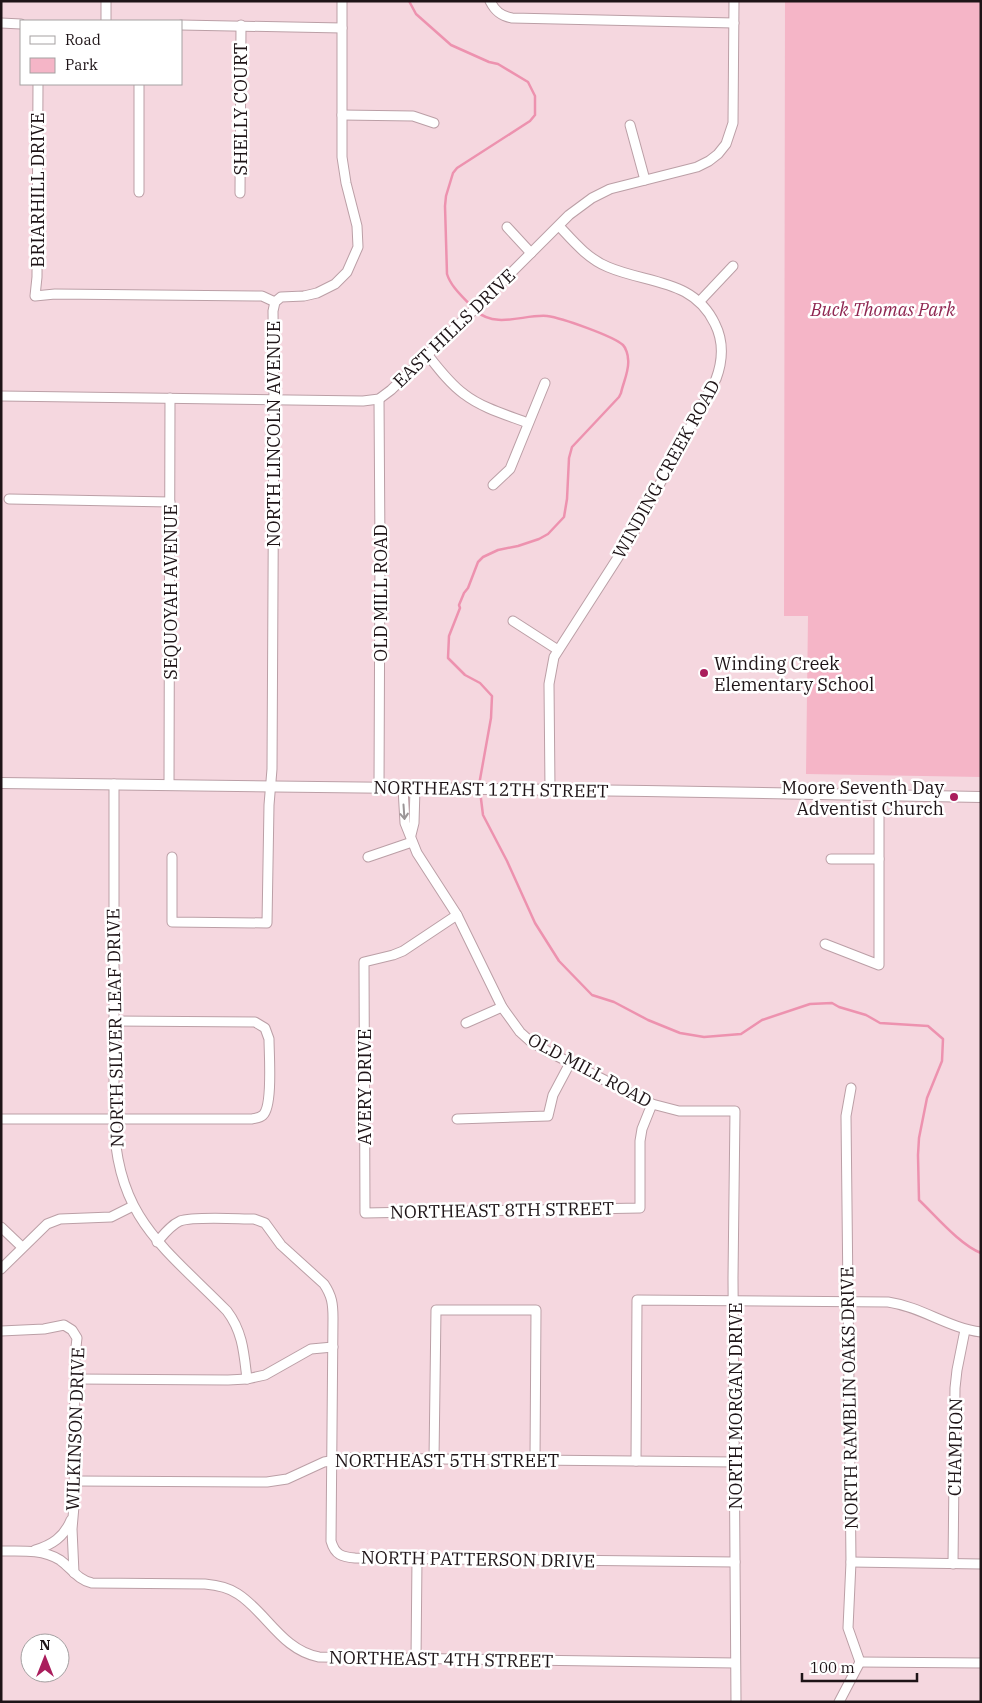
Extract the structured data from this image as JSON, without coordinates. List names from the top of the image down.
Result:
{
  "streets": {
    "street": [
      "SHELLY COURT",
      "BRIARHILL DRIVE",
      "EAST HILLS DRIVE",
      "NORTH LINCOLN AVENUE",
      "WINDING CREEK ROAD",
      "SEQUOYAH AVENUE",
      "OLD MILL ROAD",
      "NORTHEAST 12TH STREET",
      "NORTH SILVER LEAF DRIVE",
      "AVERY DRIVE",
      "NORTHEAST 8TH STREET",
      "NORTH RAMBLIN OAKS DRIVE",
      "NORTH MORGAN DRIVE",
      "WILKINSON DRIVE",
      "CHAMPION",
      "NORTHEAST 5TH STREET",
      "NORTH PATTERSON DRIVE",
      "NORTHEAST 4TH STREET"
    ]
  },
  "crossings": [
    ["BRIARHILL DRIVE", "NORTH LINCOLN AVENUE"],
    ["EAST HILLS DRIVE", "NORTH LINCOLN AVENUE"],
    ["EAST HILLS DRIVE", "WINDING CREEK ROAD"],
    ["EAST HILLS DRIVE", "SEQUOYAH AVENUE"],
    ["EAST HILLS DRIVE", "OLD MILL ROAD"],
    ["NORTH LINCOLN AVENUE", "NORTHEAST 12TH STREET"],
    ["WINDING CREEK ROAD", "NORTHEAST 12TH STREET"],
    ["SEQUOYAH AVENUE", "NORTHEAST 12TH STREET"],
    ["OLD MILL ROAD", "NORTHEAST 12TH STREET"],
    ["OLD MILL ROAD", "AVERY DRIVE"],
    ["OLD MILL ROAD", "NORTHEAST 8TH STREET"],
    ["OLD MILL ROAD", "NORTH MORGAN DRIVE"],
    ["NORTHEAST 12TH STREET", "NORTH SILVER LEAF DRIVE"],
    ["NORTH SILVER LEAF DRIVE", "NORTH PATTERSON DRIVE"],
    ["AVERY DRIVE", "NORTHEAST 8TH STREET"],
    ["NORTH MORGAN DRIVE", "NORTHEAST 5TH STREET"],
    ["NORTH MORGAN DRIVE", "NORTH PATTERSON DRIVE"],
    ["NORTH MORGAN DRIVE", "NORTHEAST 4TH STREET"],
    ["WILKINSON DRIVE", "NORTHEAST 5TH STREET"],
    ["WILKINSON DRIVE", "NORTHEAST 4TH STREET"],
    ["NORTHEAST 5TH STREET", "NORTH PATTERSON DRIVE"]
  ],
  "parks": ["Buck Thomas Park"],
  "places": ["Winding Creek Elementary School", "Moore Seventh Day Adventist Church"],
  "legend": ["Road", "Park"],
  "scale_bar": "100 m",
  "north": "top"
}
